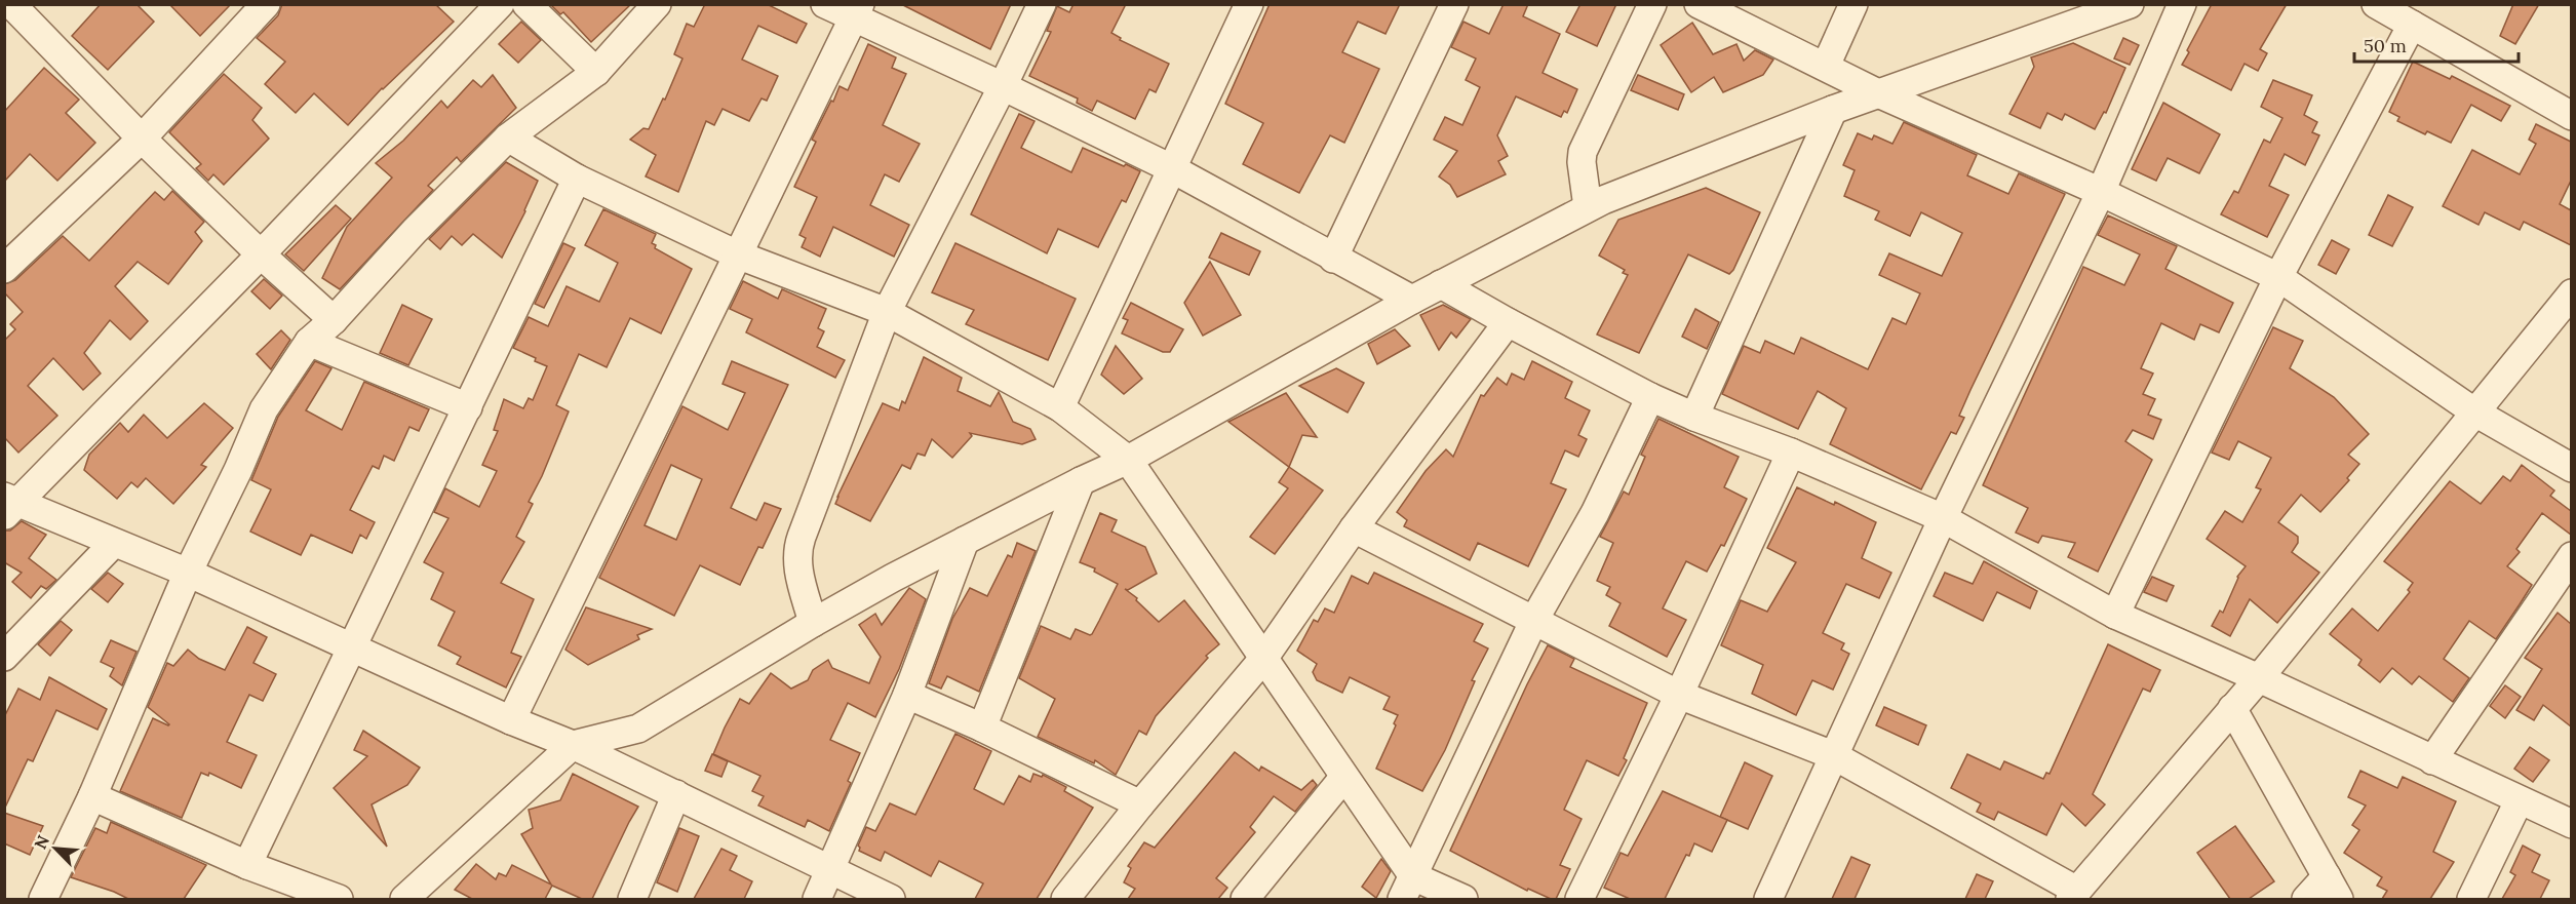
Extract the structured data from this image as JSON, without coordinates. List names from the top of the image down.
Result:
{
  "scale_bar": "50 m",
  "north": "top left"
}
